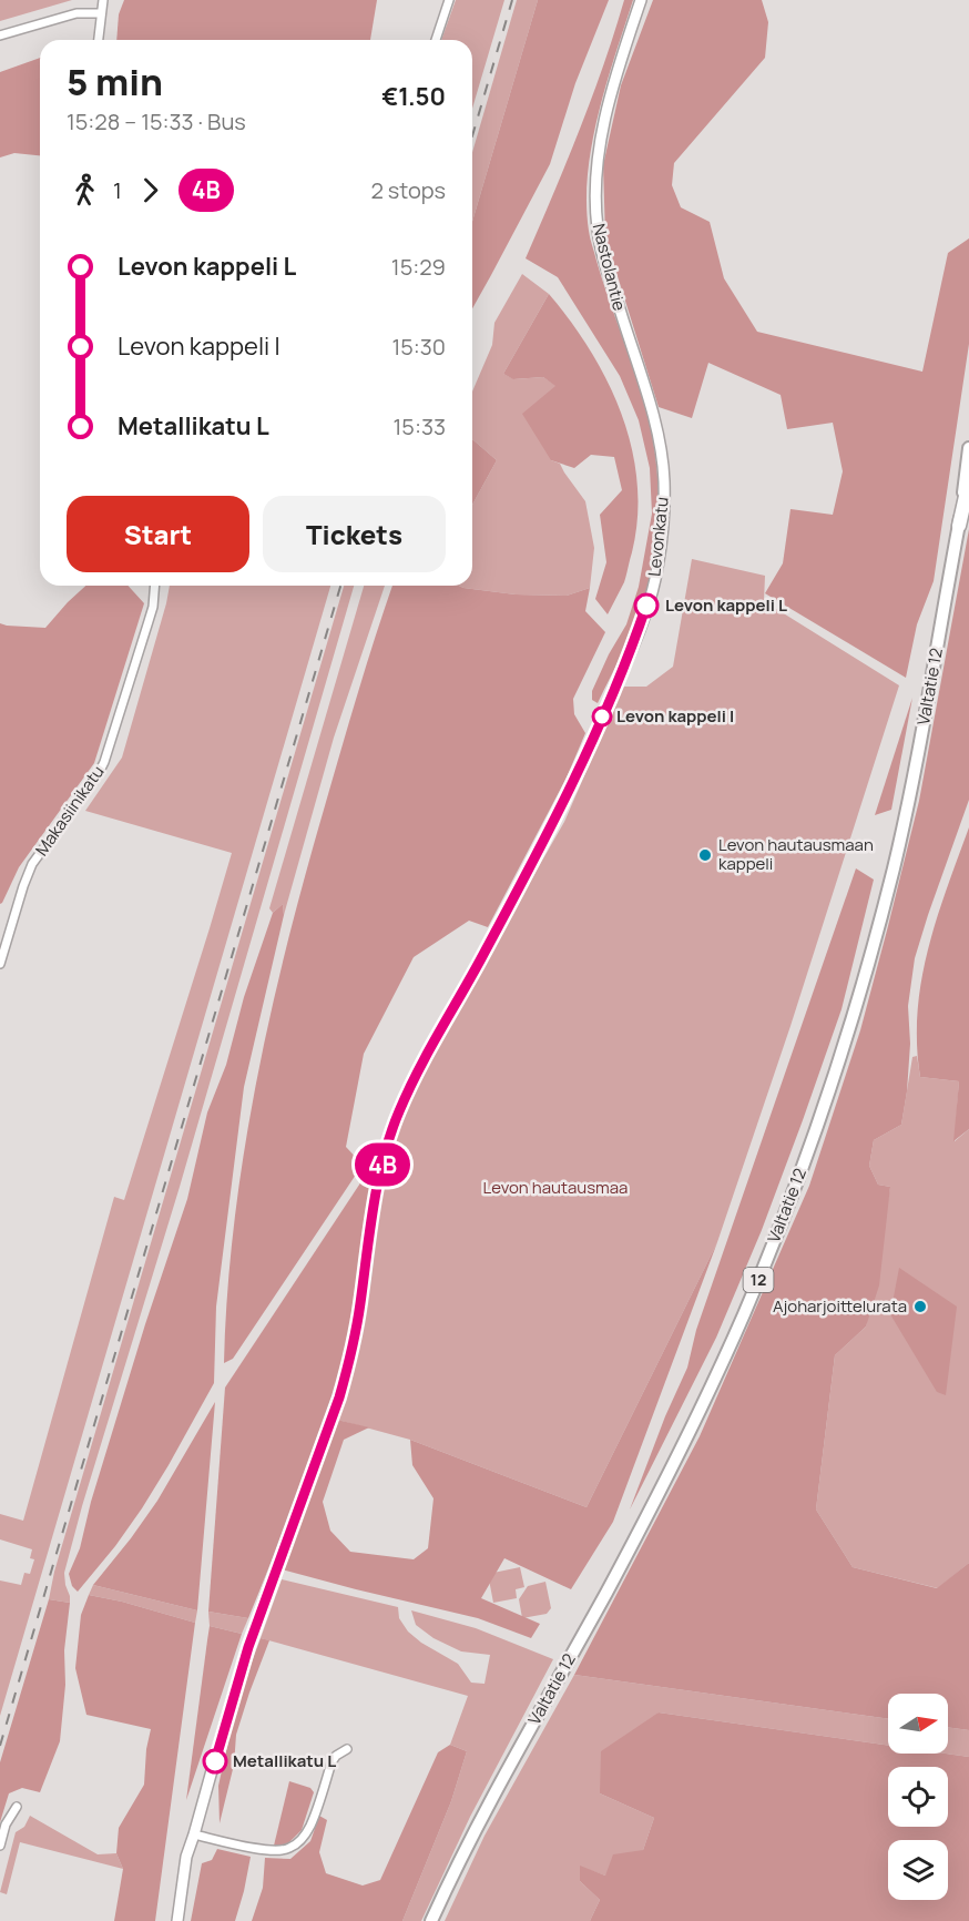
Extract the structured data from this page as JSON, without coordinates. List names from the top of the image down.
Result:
{
  "streets": {
    "highway": ["Valtatie 12", "12"],
    "main road": ["Nastolantie", "Levonkatu"],
    "street": ["Makasiinikatu"]
  },
  "crossings": [
    ["Nastolantie", "Levonkatu"],
    ["Valtatie 12", "12"]
  ],
  "parks": ["Levon hautausmaa"],
  "places": [
    "Levon kappeli L",
    "Levon kappeli I",
    "Levon hautausmaan kappeli",
    "Ajoharjoittelurata",
    "Metallikatu L"
  ],
  "lines": ["bus line 4B"],
  "north": "right",
  "page": {
    "on_map": "4B",
    "heading": ["5 min", "15:28 – 15:33 · Bus", "€1.50"],
    "legs": ["1", "4B", "2 stops"],
    "list": [
      {
        "name": "Levon kappeli L",
        "value": "15:29"
      },
      {
        "name": "Levon kappeli I",
        "value": "15:30"
      },
      {
        "name": "Metallikatu L",
        "value": "15:33"
      }
    ],
    "buttons": ["Start", "Tickets"]
  }
}
